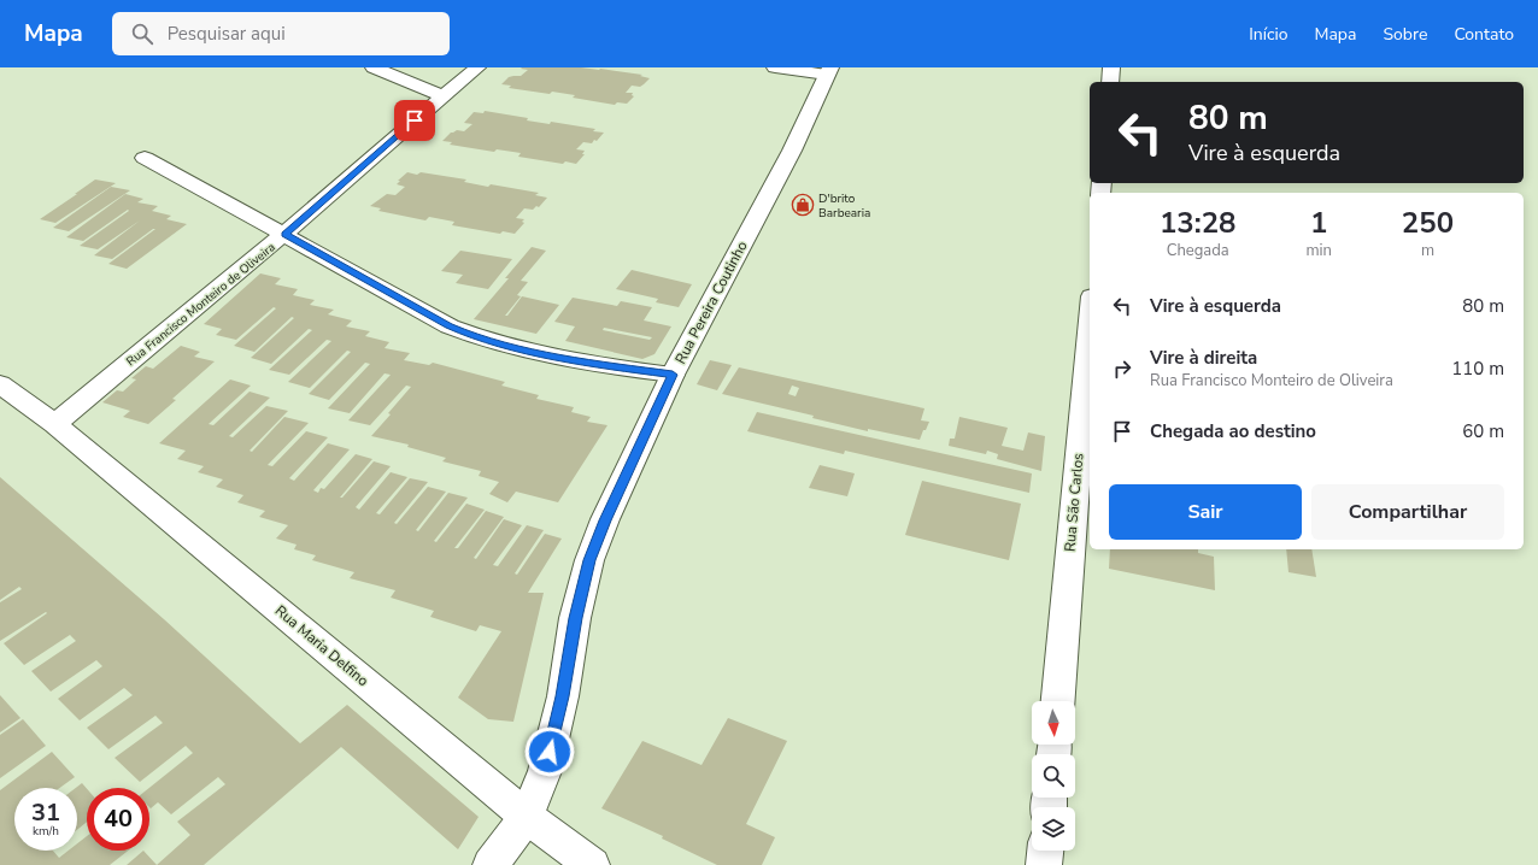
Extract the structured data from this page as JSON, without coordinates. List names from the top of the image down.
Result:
{
  "streets": {
    "street": [
      "Rua Pereira Coutinho",
      "Rua Francisco Monteiro de Oliveira",
      "Rua São Carlos",
      "Rua Maria Delfino"
    ]
  },
  "crossings": [
    ["Rua Pereira Coutinho", "Rua Maria Delfino"],
    ["Rua Francisco Monteiro de Oliveira", "Rua Maria Delfino"]
  ],
  "places": {
    "shop": ["D'brito Barbearia"]
  },
  "north": "bottom",
  "page": {
    "header": "Mapa",
    "search": "Pesquisar aqui",
    "nav": [
      "Início",
      "Mapa",
      "Sobre",
      "Contato"
    ],
    "turn": ["80 m", "Vire à esquerda"],
    "eta": [
      "13:28",
      "Chegada",
      "1",
      "min",
      "250",
      "m"
    ],
    "list": [
      {
        "name": "Vire à esquerda",
        "value": "80 m"
      },
      {
        "name": "Vire à direita",
        "note": "Rua Francisco Monteiro de Oliveira",
        "value": "110 m"
      },
      {
        "name": "Chegada ao destino",
        "value": "60 m"
      }
    ],
    "buttons": ["Sair", "Compartilhar"],
    "speed": "31 km/h",
    "limit": "40"
  }
}
